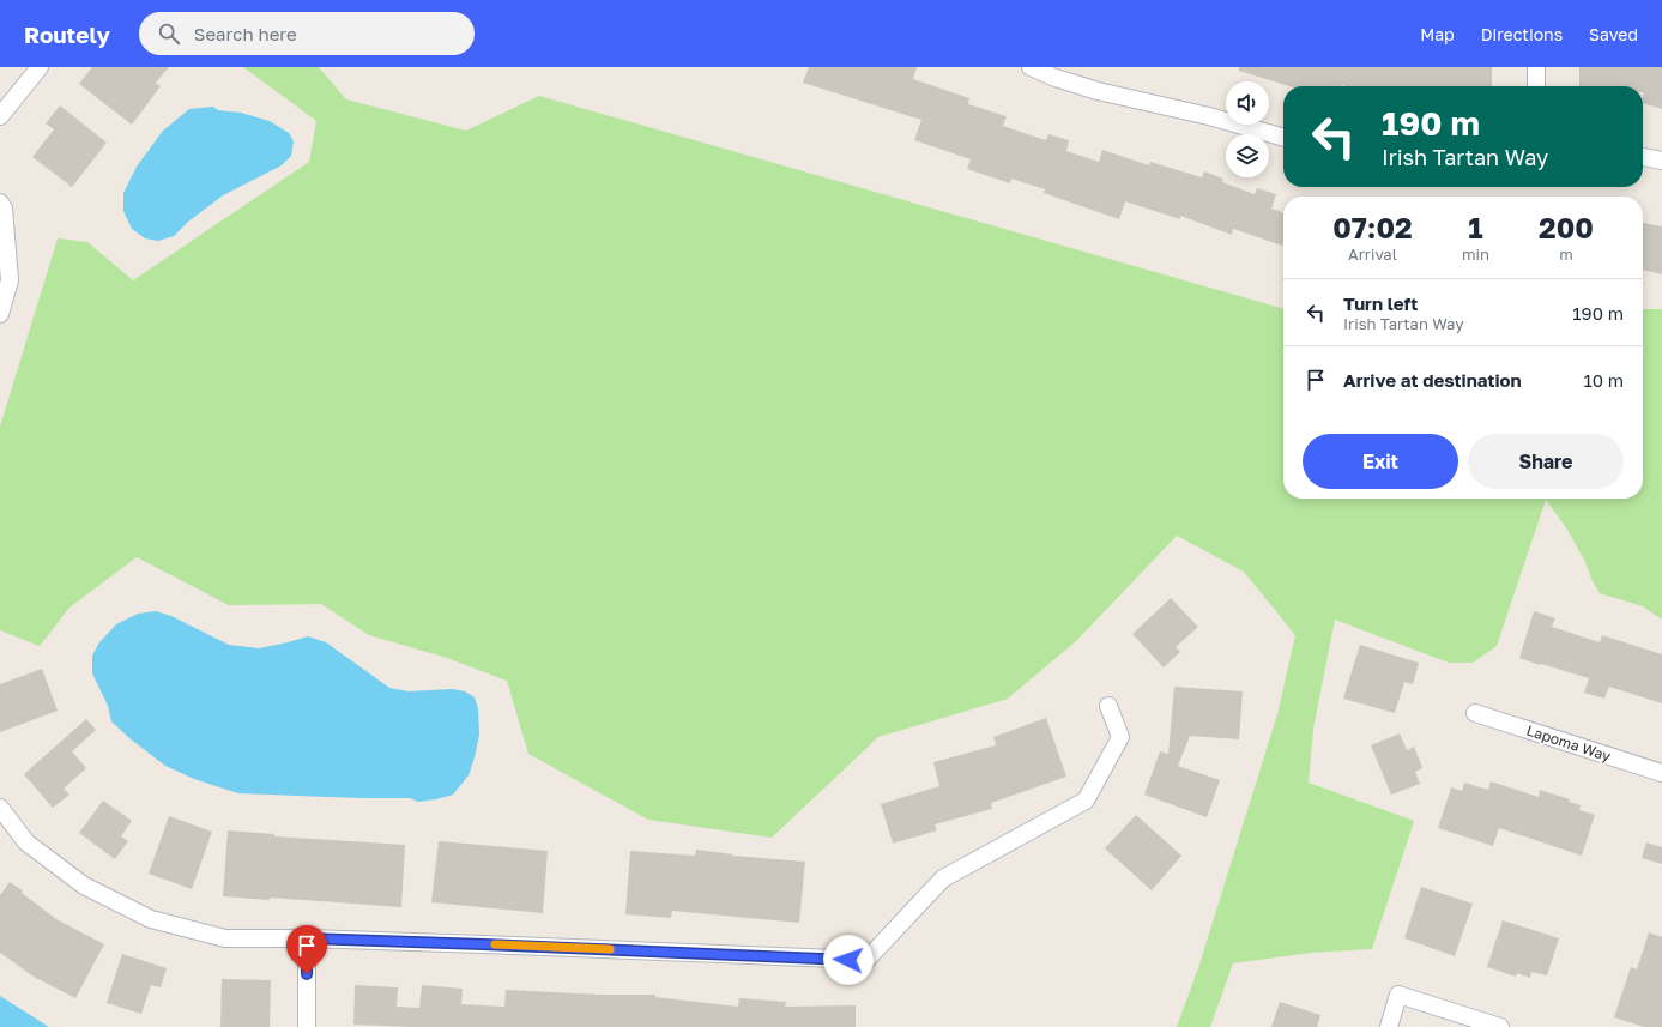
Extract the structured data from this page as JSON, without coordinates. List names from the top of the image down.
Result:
{
  "streets": {
    "street": ["Lapoma Way"]
  },
  "page": {
    "header": "Routely",
    "search": "Search here",
    "nav": ["Map", "Directions", "Saved"],
    "turn": ["190 m", "Irish Tartan Way"],
    "eta": [
      "07:02",
      "Arrival",
      "1",
      "min",
      "200",
      "m"
    ],
    "list": [
      {
        "name": "Turn left",
        "note": "Irish Tartan Way",
        "value": "190 m"
      },
      {
        "name": "Arrive at destination",
        "value": "10 m"
      }
    ],
    "buttons": ["Exit", "Share"]
  }
}
